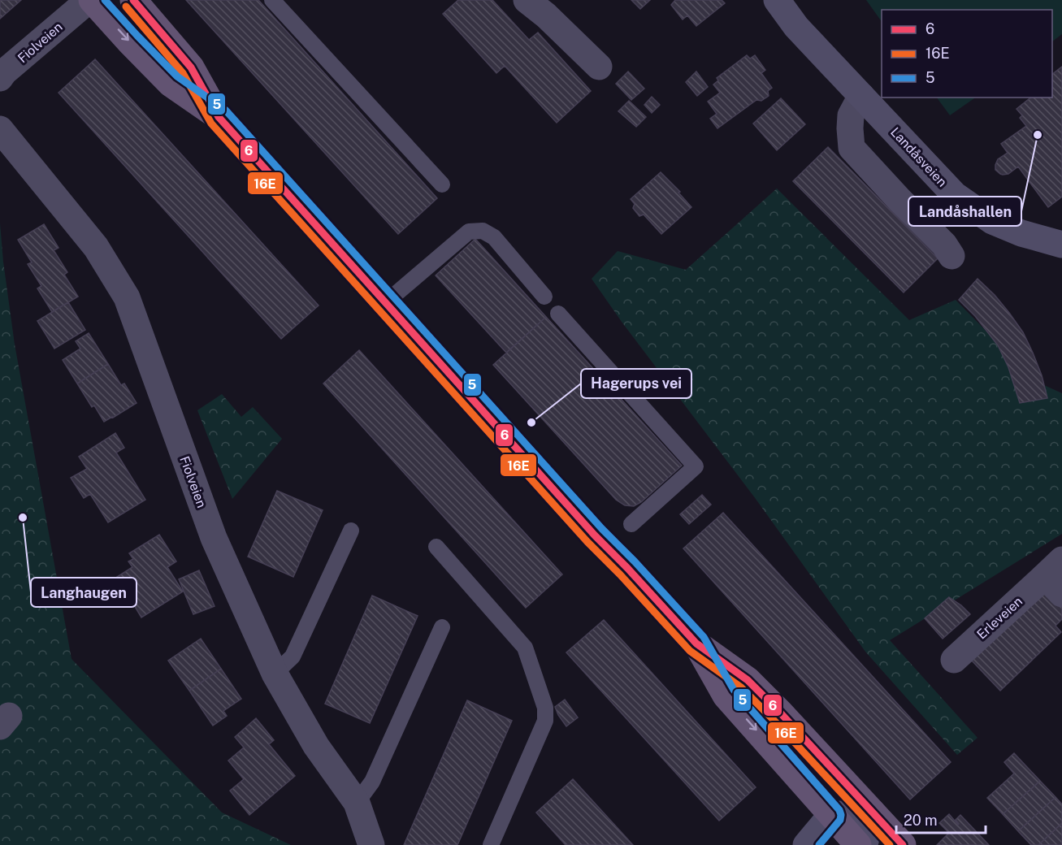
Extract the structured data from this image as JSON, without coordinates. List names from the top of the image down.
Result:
{
  "streets": {
    "street": ["Fiolveien", "Landåsveien", "Erleveien"]
  },
  "places": ["Landåshallen", "Hagerups vei", "Langhaugen"],
  "lines": ["transit line 6", "transit line 5", "transit line 16E"],
  "legend": ["6", "16E", "5"],
  "scale_bar": "20 m"
}
